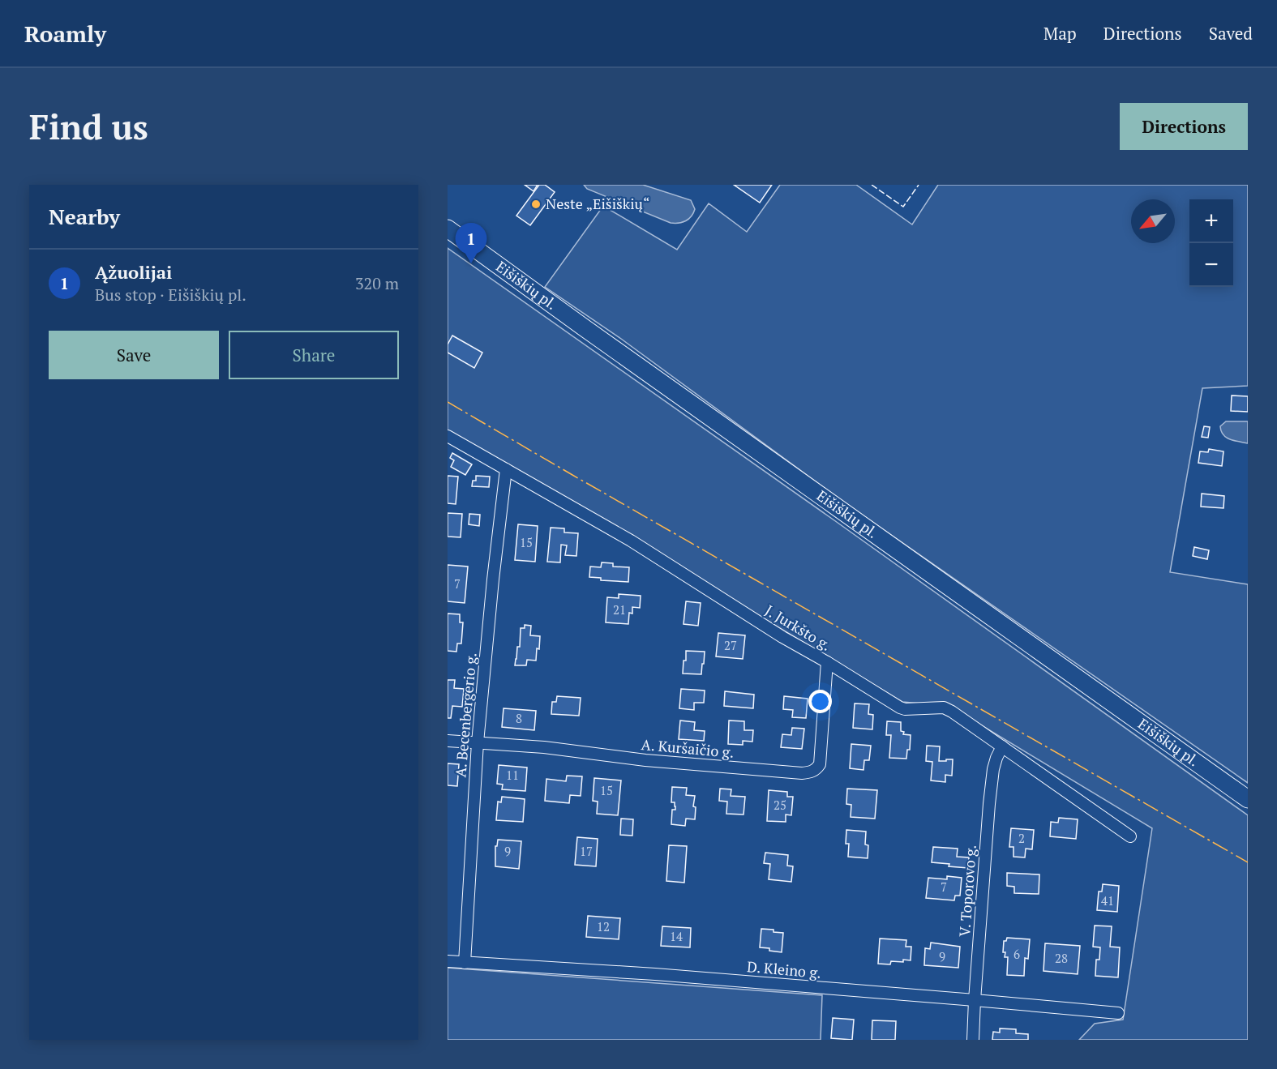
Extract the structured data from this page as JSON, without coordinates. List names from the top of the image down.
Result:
{
  "streets": {
    "main road": ["Eišiškių pl."],
    "street": [
      "J. Jurkšto g.",
      "A. Becenbergerio g.",
      "A. Kuršaičio g.",
      "V. Toporovo g.",
      "D. Kleino g."
    ]
  },
  "crossings": [
    ["J. Jurkšto g.", "A. Becenbergerio g."],
    ["J. Jurkšto g.", "A. Kuršaičio g."],
    ["J. Jurkšto g.", "V. Toporovo g."],
    ["A. Becenbergerio g.", "A. Kuršaičio g."],
    ["A. Becenbergerio g.", "D. Kleino g."],
    ["V. Toporovo g.", "D. Kleino g."]
  ],
  "places": ["Neste „Eišiškių“"],
  "house_numbers": [
    "15",
    "7",
    "21",
    "27",
    "8",
    "11",
    "15",
    "25",
    "2",
    "9",
    "17",
    "7",
    "41",
    "12",
    "14",
    "6",
    "9",
    "28"
  ],
  "north": "bottom left",
  "page": {
    "header": "Roamly",
    "nav": ["Map", "Directions", "Saved"],
    "buttons": [
      "Directions",
      ["Save", "Share"]
    ],
    "title": "Find us",
    "heading": "Nearby",
    "map_buttons": ["+", "−"],
    "pins": "1",
    "list": [
      {
        "mark": "1",
        "name": "Ąžuolijai",
        "note": "Bus stop · Eišiškių pl.",
        "value": "320 m"
      }
    ]
  }
}
